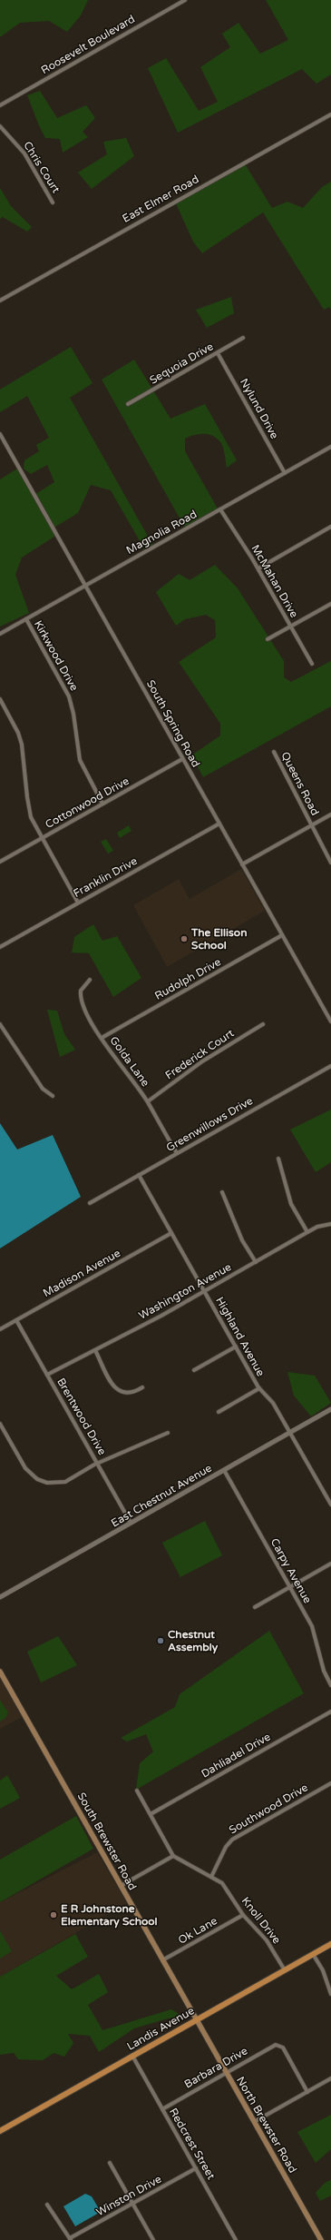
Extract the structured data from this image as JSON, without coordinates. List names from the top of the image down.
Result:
{
  "streets": {
    "main road": ["South Brewster Road", "Landis Avenue", "North Brewster Road"],
    "street": [
      "Roosevelt Boulevard",
      "Chris Court",
      "East Elmer Road",
      "Sequoia Drive",
      "Nylund Drive",
      "Magnolia Road",
      "McMahan Drive",
      "Kirkwood Drive",
      "South Spring Road",
      "Queens Road",
      "Cottonwood Drive",
      "Franklin Drive",
      "Rudolph Drive",
      "Frederick Court",
      "Golda Lane",
      "Greenwillows Drive",
      "Madison Avenue",
      "Washington Avenue",
      "Highland Avenue",
      "Brentwood Drive",
      "East Chestnut Avenue",
      "Carpy Avenue",
      "Dahliadel Drive",
      "Southwood Drive",
      "Knoll Drive",
      "Ok Lane",
      "Barbara Drive",
      "Redcrest Street",
      "Winston Drive"
    ]
  },
  "crossings": [
    ["Sequoia Drive", "Nylund Drive"],
    ["Nylund Drive", "Magnolia Road"],
    ["Magnolia Road", "McMahan Drive"],
    ["Magnolia Road", "Kirkwood Drive"],
    ["Magnolia Road", "South Spring Road"],
    ["Kirkwood Drive", "Cottonwood Drive"],
    ["South Spring Road", "Cottonwood Drive"],
    ["South Spring Road", "Franklin Drive"],
    ["South Spring Road", "Rudolph Drive"],
    ["Rudolph Drive", "Golda Lane"],
    ["Frederick Court", "Golda Lane"],
    ["Golda Lane", "Greenwillows Drive"],
    ["Greenwillows Drive", "Highland Avenue"],
    ["Madison Avenue", "Highland Avenue"],
    ["Madison Avenue", "Brentwood Drive"],
    ["Washington Avenue", "Highland Avenue"],
    ["Washington Avenue", "Brentwood Drive"],
    ["Highland Avenue", "East Chestnut Avenue"],
    ["Brentwood Drive", "East Chestnut Avenue"],
    ["East Chestnut Avenue", "Carpy Avenue"],
    ["Dahliadel Drive", "Knoll Drive"],
    ["Southwood Drive", "Knoll Drive"],
    ["South Brewster Road", "Ok Lane"],
    ["South Brewster Road", "Landis Avenue"],
    ["South Brewster Road", "North Brewster Road"],
    ["Knoll Drive", "Ok Lane"],
    ["Knoll Drive", "Landis Avenue"],
    ["Landis Avenue", "North Brewster Road"],
    ["Landis Avenue", "Redcrest Street"],
    ["Barbara Drive", "North Brewster Road"],
    ["Barbara Drive", "Redcrest Street"],
    ["Redcrest Street", "Winston Drive"]
  ],
  "places": ["The Ellison School", "Chestnut Assembly", "E R Johnstone Elementary School"]
}
